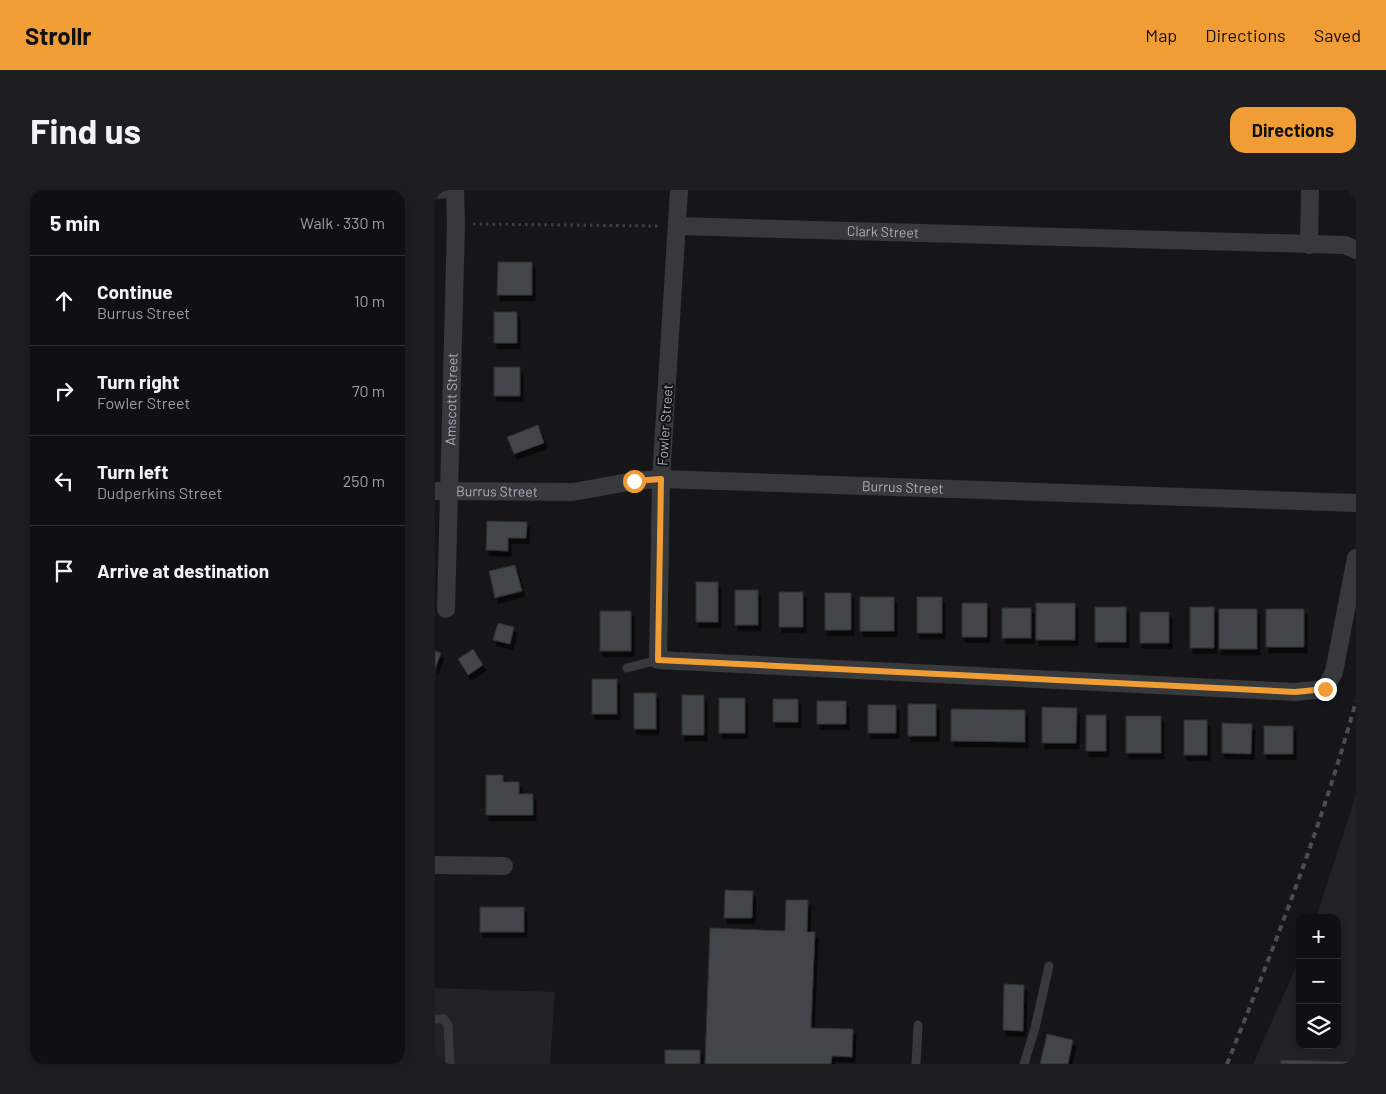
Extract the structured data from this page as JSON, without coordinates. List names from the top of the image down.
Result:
{
  "streets": {
    "street": [
      "Clark Street",
      "Amscott Street",
      "Fowler Street",
      "Burrus Street"
    ]
  },
  "crossings": [
    ["Clark Street", "Fowler Street"],
    ["Amscott Street", "Burrus Street"],
    ["Fowler Street", "Burrus Street"]
  ],
  "page": {
    "header": "Strollr",
    "nav": ["Map", "Directions", "Saved"],
    "buttons": "Directions",
    "title": "Find us",
    "heading": ["5 min", "Walk · 330 m"],
    "list": [
      ["Continue", "Burrus Street", "10 m"],
      ["Turn right", "Fowler Street", "70 m"],
      ["Turn left", "Dudperkins Street", "250 m"],
      "Arrive at destination"
    ],
    "map_buttons": ["+", "−"]
  }
}
